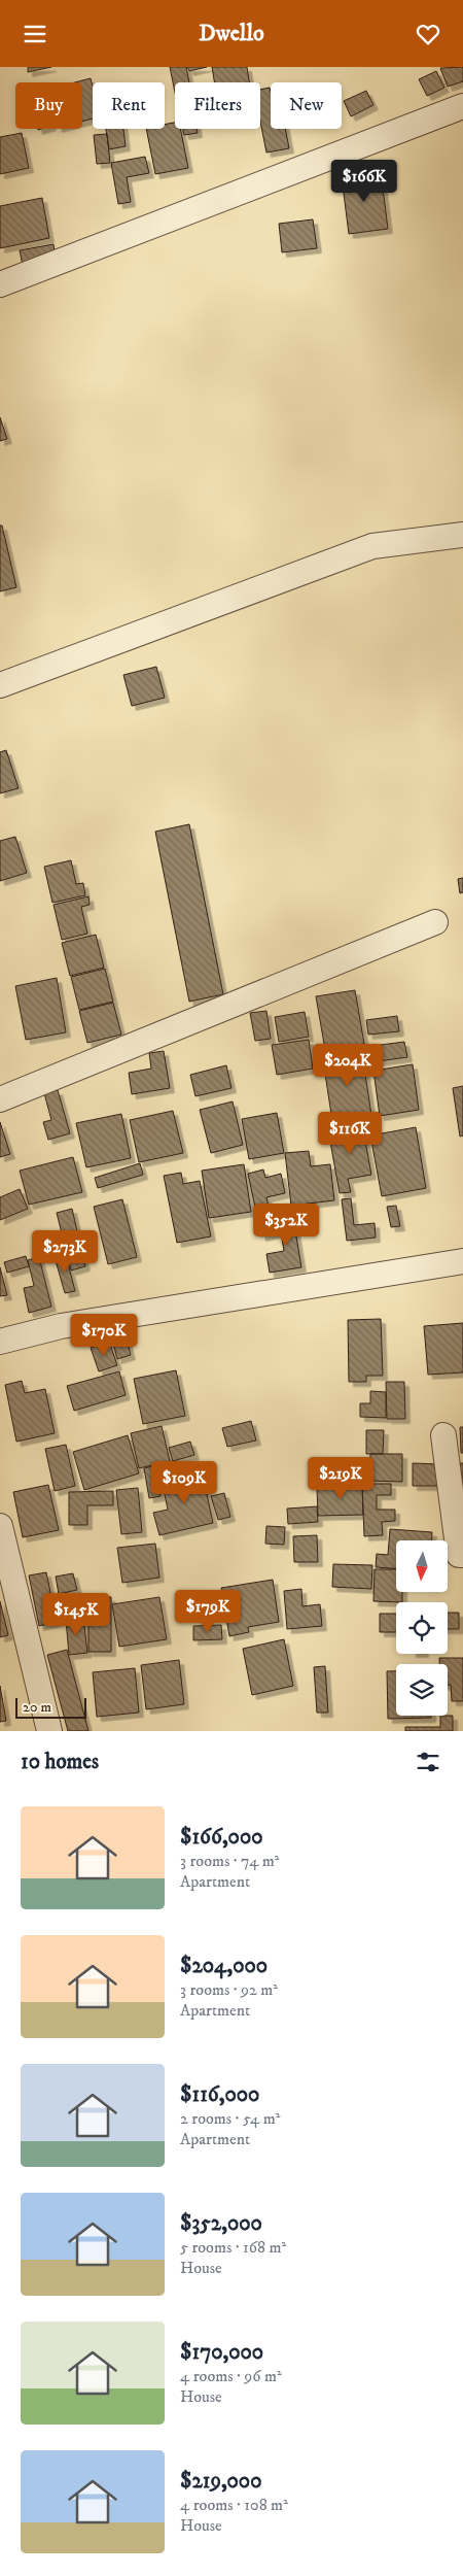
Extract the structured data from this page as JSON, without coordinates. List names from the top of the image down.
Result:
{
  "scale_bar": "20 m",
  "north": "bottom",
  "page": {
    "header": "Dwello",
    "chip": [
      "Buy",
      "Rent",
      "Filters",
      "New"
    ],
    "price": [
      "$166K",
      "$204K",
      "$116K",
      "$352K",
      "$273K",
      "$170K",
      "$219K",
      "$109K",
      "$179K",
      "$145K"
    ],
    "scale": "20 m",
    "heading": "10 homes",
    "list": [
      {
        "name": "$166,000",
        "note": "3 rooms · 74 m² · Apartment"
      },
      {
        "name": "$204,000",
        "note": "3 rooms · 92 m² · Apartment"
      },
      {
        "name": "$116,000",
        "note": "2 rooms · 54 m² · Apartment"
      },
      {
        "name": "$352,000",
        "note": "5 rooms · 168 m² · House"
      },
      {
        "name": "$170,000",
        "note": "4 rooms · 96 m² · House"
      },
      {
        "name": "$219,000",
        "note": "4 rooms · 108 m² · House"
      }
    ]
  }
}
